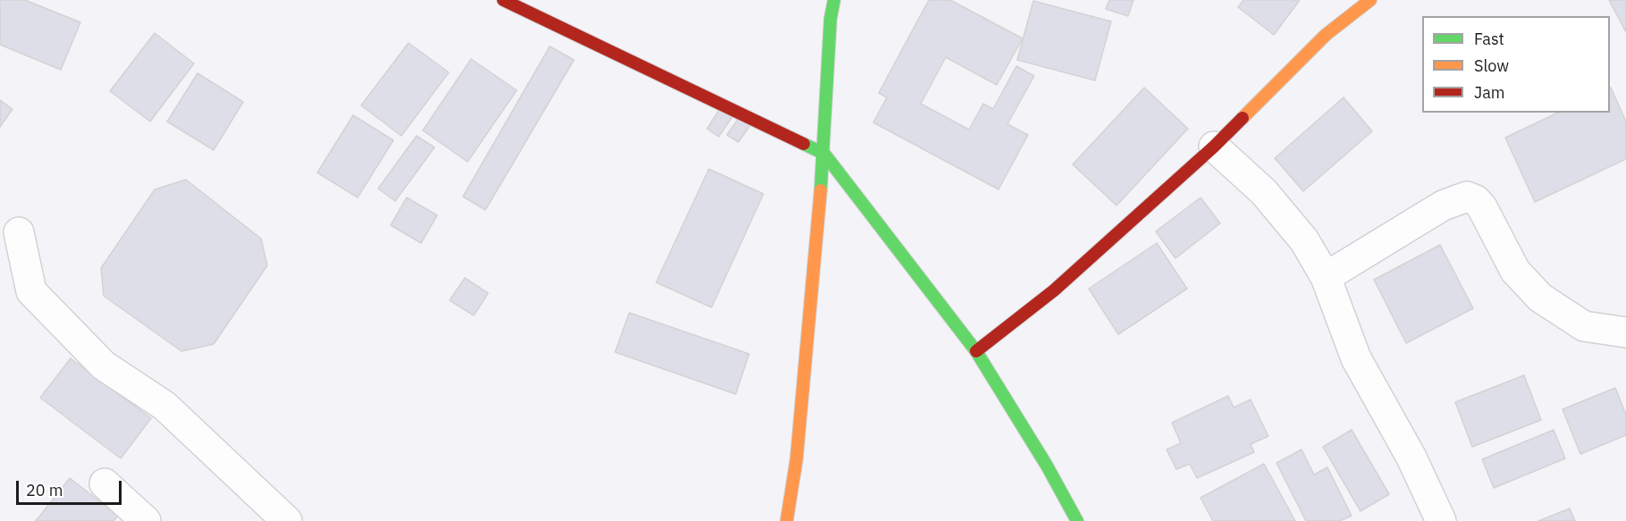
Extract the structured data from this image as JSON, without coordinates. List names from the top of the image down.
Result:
{
  "legend": ["Fast", "Slow", "Jam"],
  "scale_bar": "20 m"
}
